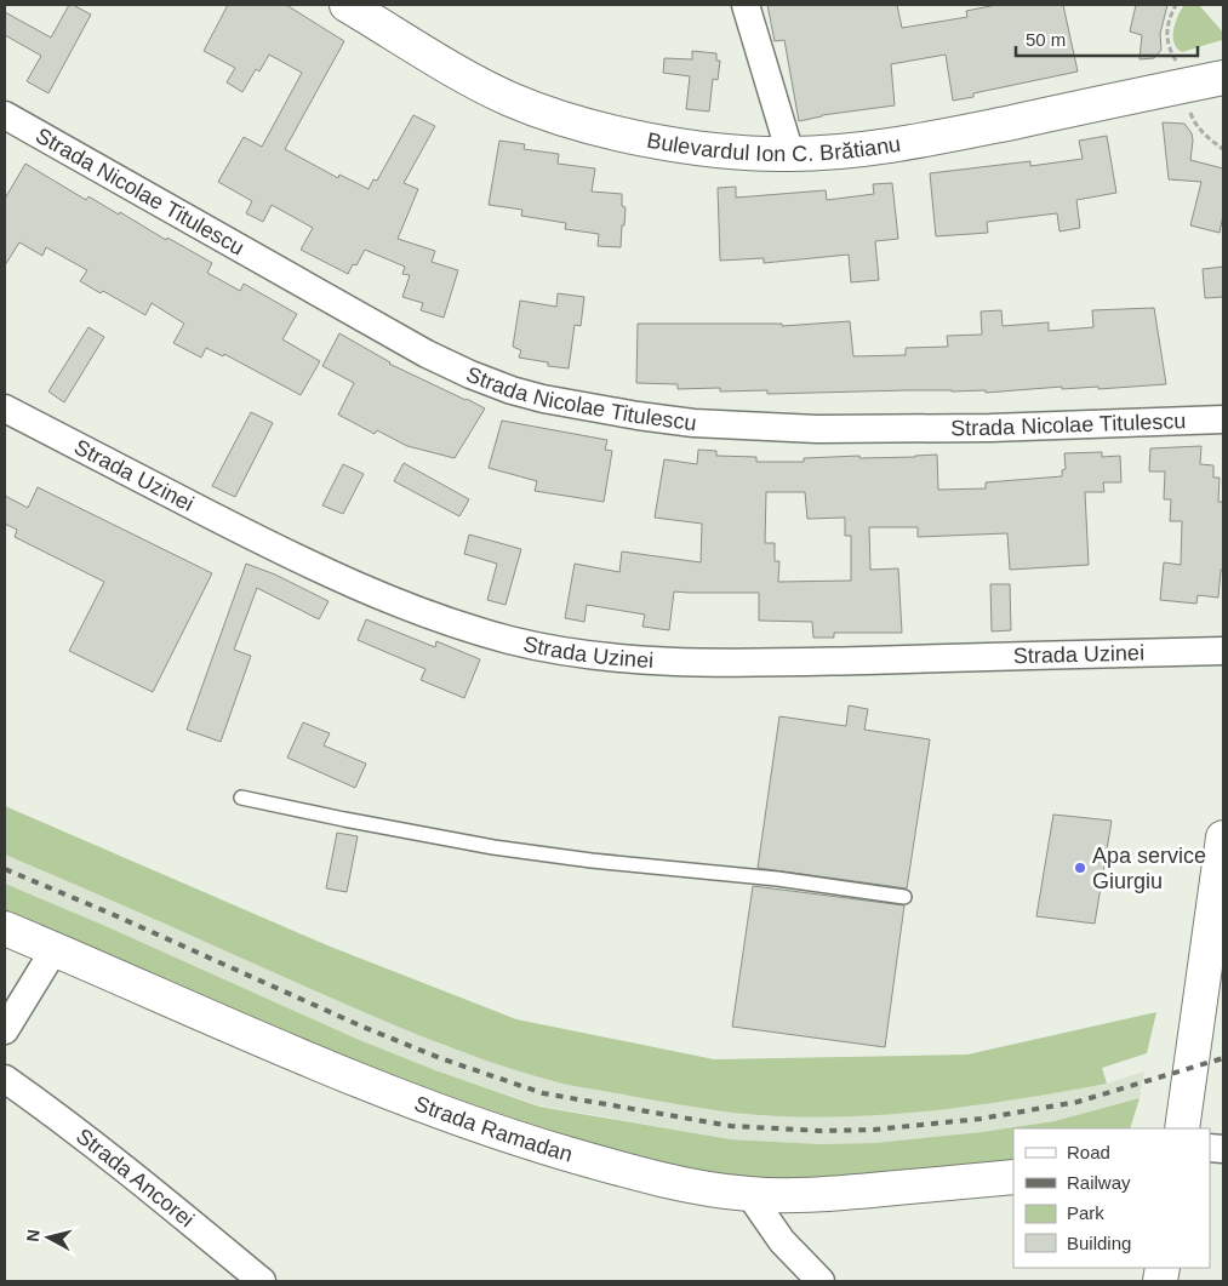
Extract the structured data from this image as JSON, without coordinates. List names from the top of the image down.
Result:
{
  "streets": {
    "main road": ["Bulevardul Ion C. Brătianu", "Strada Ramadan"],
    "street": ["Strada Nicolae Titulescu", "Strada Uzinei", "Strada Ancorei"]
  },
  "places": ["Apa service Giurgiu"],
  "legend": [
    "Road",
    "Railway",
    "Park",
    "Building"
  ],
  "scale_bar": "50 m",
  "north": "left"
}
